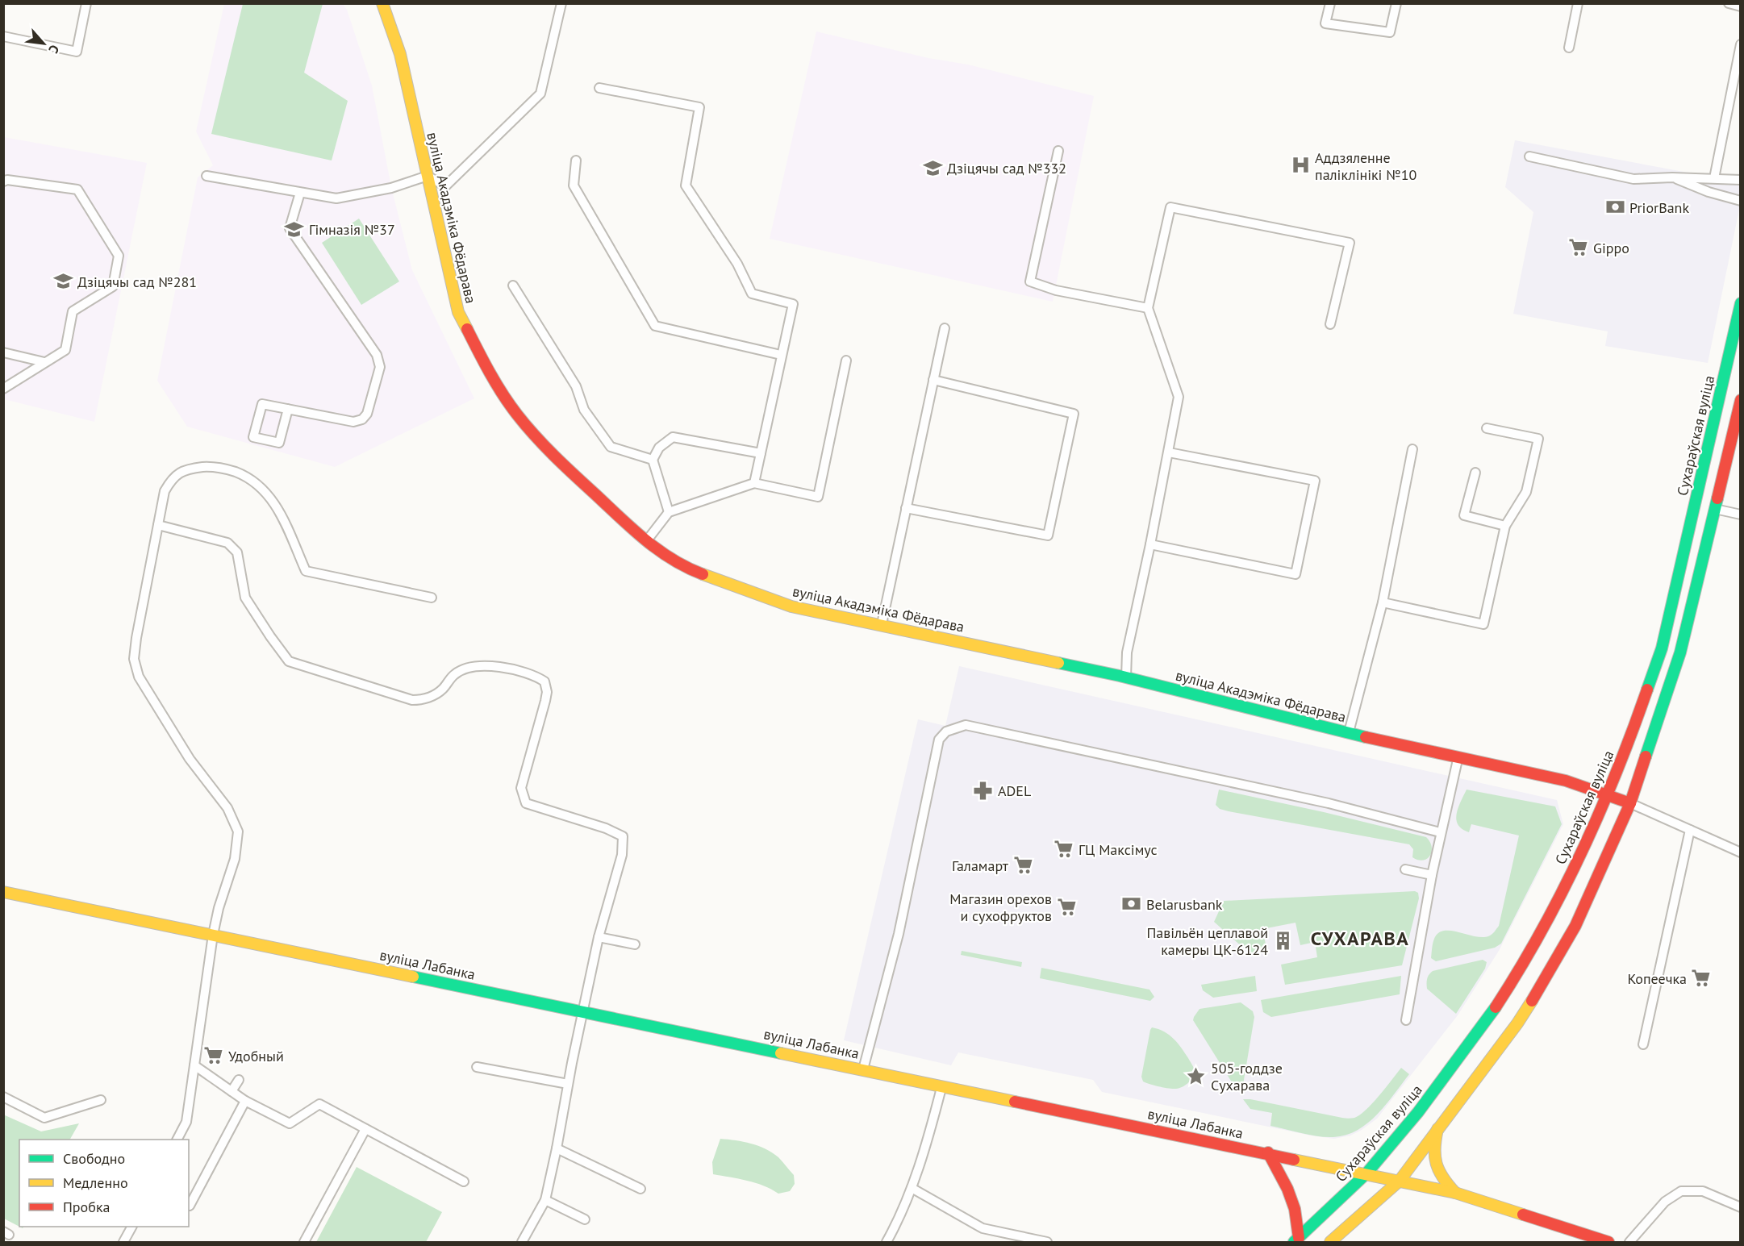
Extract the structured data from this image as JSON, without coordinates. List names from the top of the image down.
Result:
{
  "streets": {
    "main road": ["вуліца Акадэміка Фёдарава", "Сухараўская вуліца", "вуліца Лабанка"]
  },
  "crossings": [
    ["вуліца Акадэміка Фёдарава", "Сухараўская вуліца"],
    ["Сухараўская вуліца", "вуліца Лабанка"]
  ],
  "districts": ["СУХАРАВА"],
  "places": {
    "hospital": ["Аддзяленне паліклінікі №10"],
    "school or university": ["Дзіцячы сад №332", "Гімназія №37", "Дзіцячы сад №281"],
    "bank": ["PriorBank", "Belarusbank"],
    "supermarket": [
      "Gippo",
      "ГЦ Максімус",
      "Галамарт",
      "Магазин орехов и сухофруктов",
      "Копеечка",
      "Удобный"
    ],
    "pharmacy": ["ADEL"],
    "building": ["Павільён цеплавой камеры ЦК-6124"],
    "place": ["505-годдзе Сухарава"]
  },
  "legend": ["Свободно", "Медленно", "Пробка"],
  "north": "bottom right"
}
